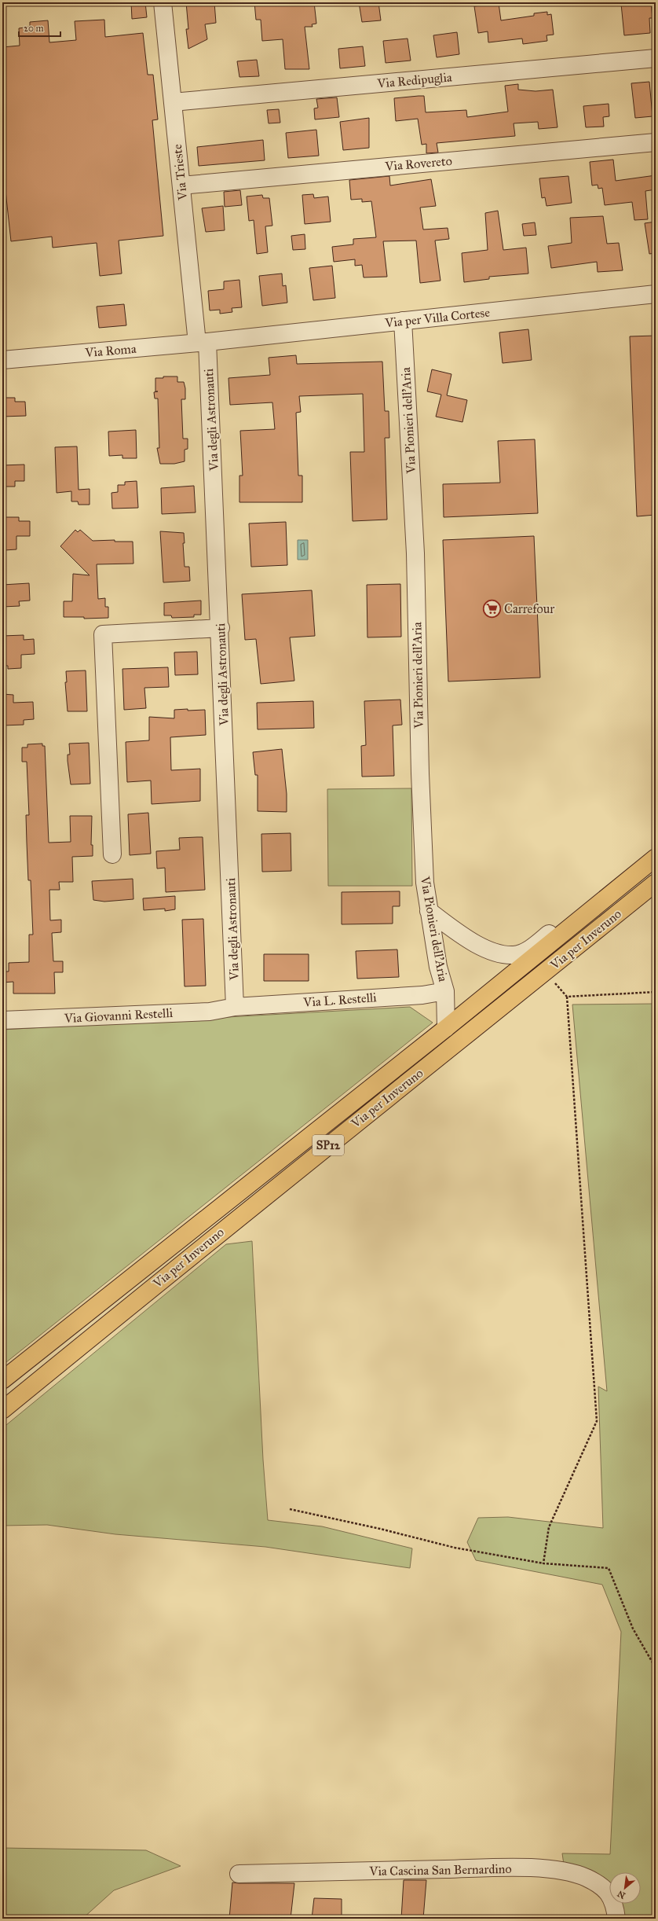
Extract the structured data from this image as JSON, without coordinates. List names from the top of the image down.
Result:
{
  "streets": {
    "main road": ["Via per Inveruno", "SP12"],
    "street": [
      "Via Redipuglia",
      "Via Rovereto",
      "Via Trieste",
      "Via per Villa Cortese",
      "Via Roma",
      "Via degli Astronauti",
      "Via Pionieri dell'Aria",
      "Via L. Restelli",
      "Via Giovanni Restelli",
      "Via Cascina San Bernardino"
    ]
  },
  "crossings": [
    ["Via Redipuglia", "Via Trieste"],
    ["Via Rovereto", "Via Trieste"],
    ["Via Trieste", "Via per Villa Cortese"],
    ["Via Trieste", "Via Roma"],
    ["Via Trieste", "Via degli Astronauti"],
    ["Via per Villa Cortese", "Via Roma"],
    ["Via per Villa Cortese", "Via degli Astronauti"],
    ["Via per Villa Cortese", "Via Pionieri dell'Aria"],
    ["Via Roma", "Via degli Astronauti"],
    ["Via degli Astronauti", "Via L. Restelli"],
    ["Via degli Astronauti", "Via Giovanni Restelli"],
    ["Via Pionieri dell'Aria", "Via per Inveruno"],
    ["Via Pionieri dell'Aria", "Via L. Restelli"],
    ["Via L. Restelli", "Via Giovanni Restelli"]
  ],
  "places": {
    "supermarket": ["Carrefour"]
  },
  "scale_bar": "20 m",
  "north": "bottom left"
}
